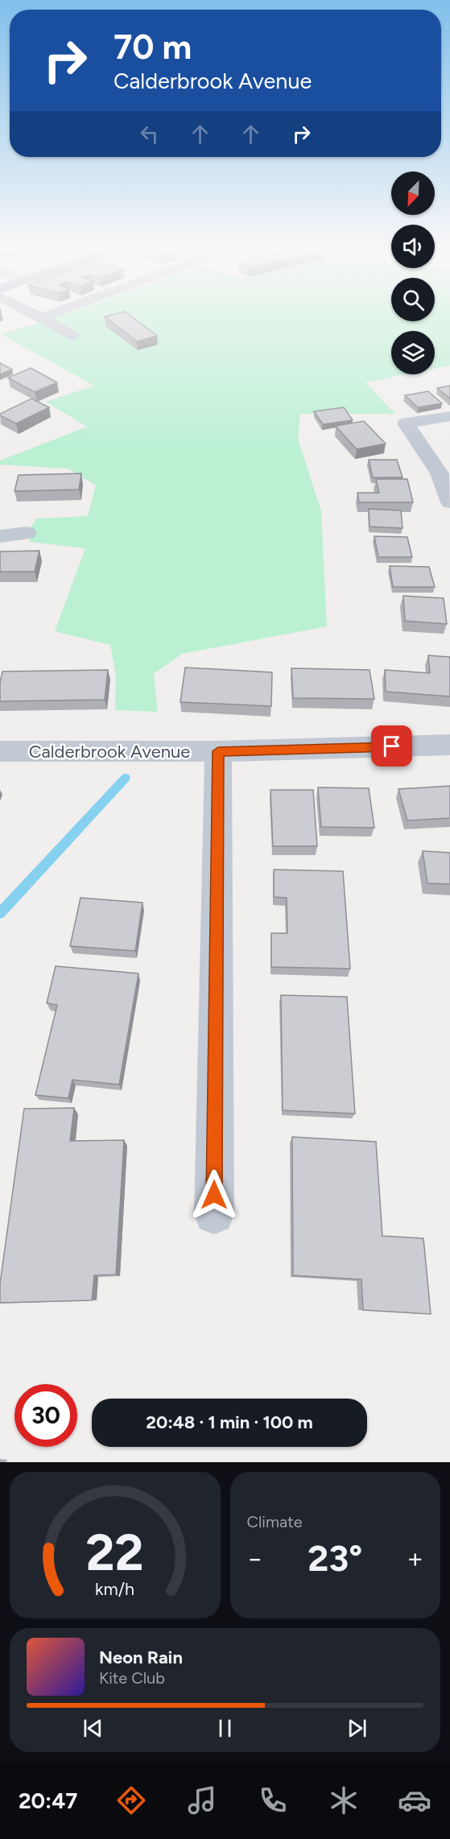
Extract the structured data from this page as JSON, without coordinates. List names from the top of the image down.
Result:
{
  "streets": {
    "street": ["Calderbrook Avenue"]
  },
  "north": "bottom left",
  "page": {
    "turn": ["70 m", "Calderbrook Avenue"],
    "limit": "30",
    "trip": "20:48 · 1 min · 100 m",
    "tile": "Climate",
    "heat": ["−", "23°", "+"],
    "song": ["Neon Rain", "Kite Club"],
    "tabs": "20:47",
    "gauge": ["22", "km/h"]
  }
}
